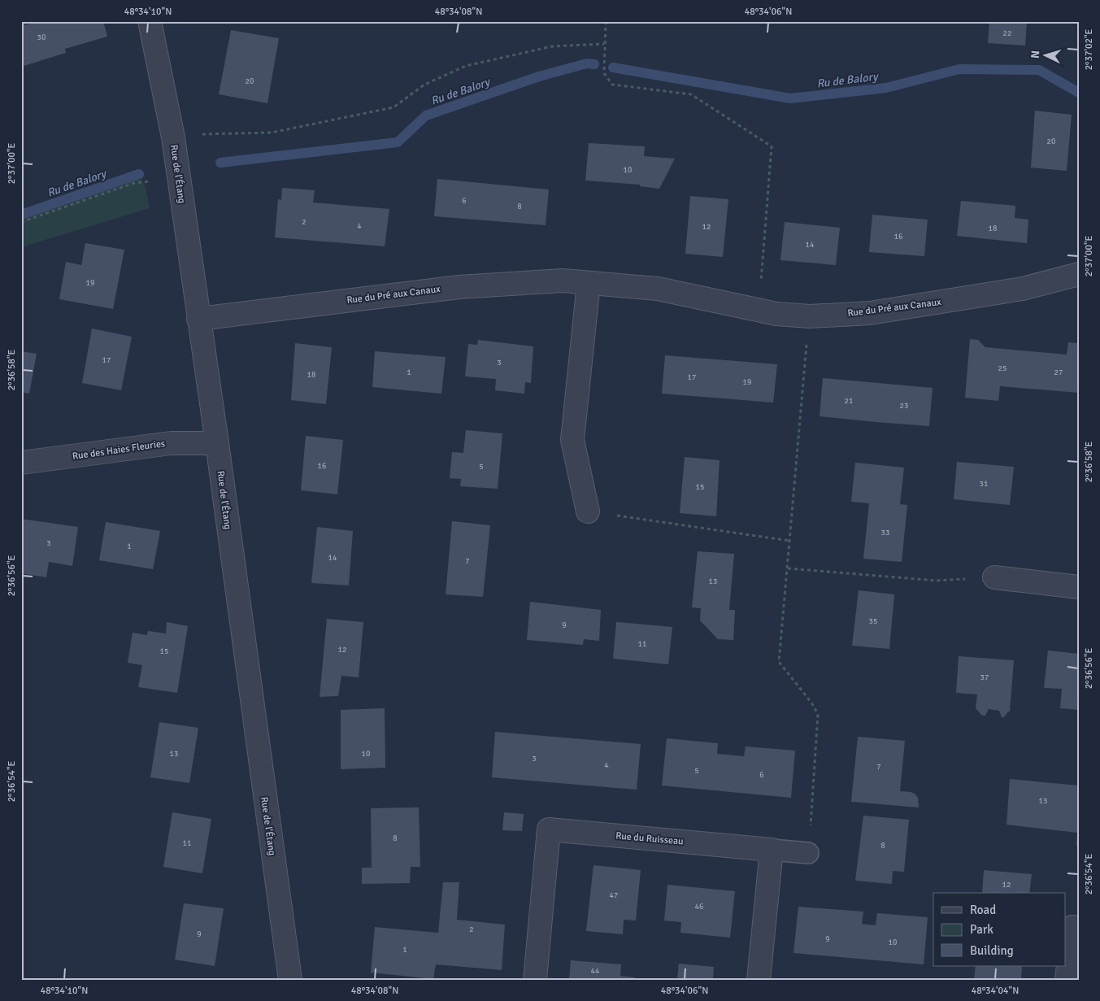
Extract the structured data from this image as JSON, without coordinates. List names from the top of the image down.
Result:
{
  "streets": {
    "street": [
      "Rue de l'Étang",
      "Rue du Pré aux Canaux",
      "Rue des Haies Fleuries",
      "Rue du Ruisseau"
    ]
  },
  "crossings": [
    ["Rue de l'Étang", "Rue du Pré aux Canaux"],
    ["Rue de l'Étang", "Rue des Haies Fleuries"]
  ],
  "water": ["Ru de Balory"],
  "house_numbers": [
    "22",
    "30",
    "20",
    "20",
    "10",
    "6",
    "8",
    "2",
    "4",
    "12",
    "18",
    "16",
    "14",
    "19",
    "17",
    "3",
    "25",
    "1",
    "27",
    "18",
    "17",
    "19",
    "21",
    "23",
    "16",
    "5",
    "31",
    "15",
    "33",
    "3",
    "1",
    "14",
    "7",
    "13",
    "35",
    "9",
    "11",
    "12",
    "15",
    "37",
    "13",
    "10",
    "3",
    "4",
    "7",
    "5",
    "6",
    "13",
    "8",
    "11",
    "8",
    "12",
    "47",
    "46",
    "2",
    "9",
    "9",
    "10",
    "1",
    "44"
  ],
  "legend": ["Road", "Park", "Building"],
  "north": "left",
  "coordinates": [
    "48°34'10\"N",
    "48°34'08\"N",
    "48°34'06\"N",
    "2°37'02\"E",
    "2°37'00\"E",
    "2°36'58\"E",
    "2°36'56\"E",
    "2°36'54\"E",
    "48°34'04\"N"
  ]
}
